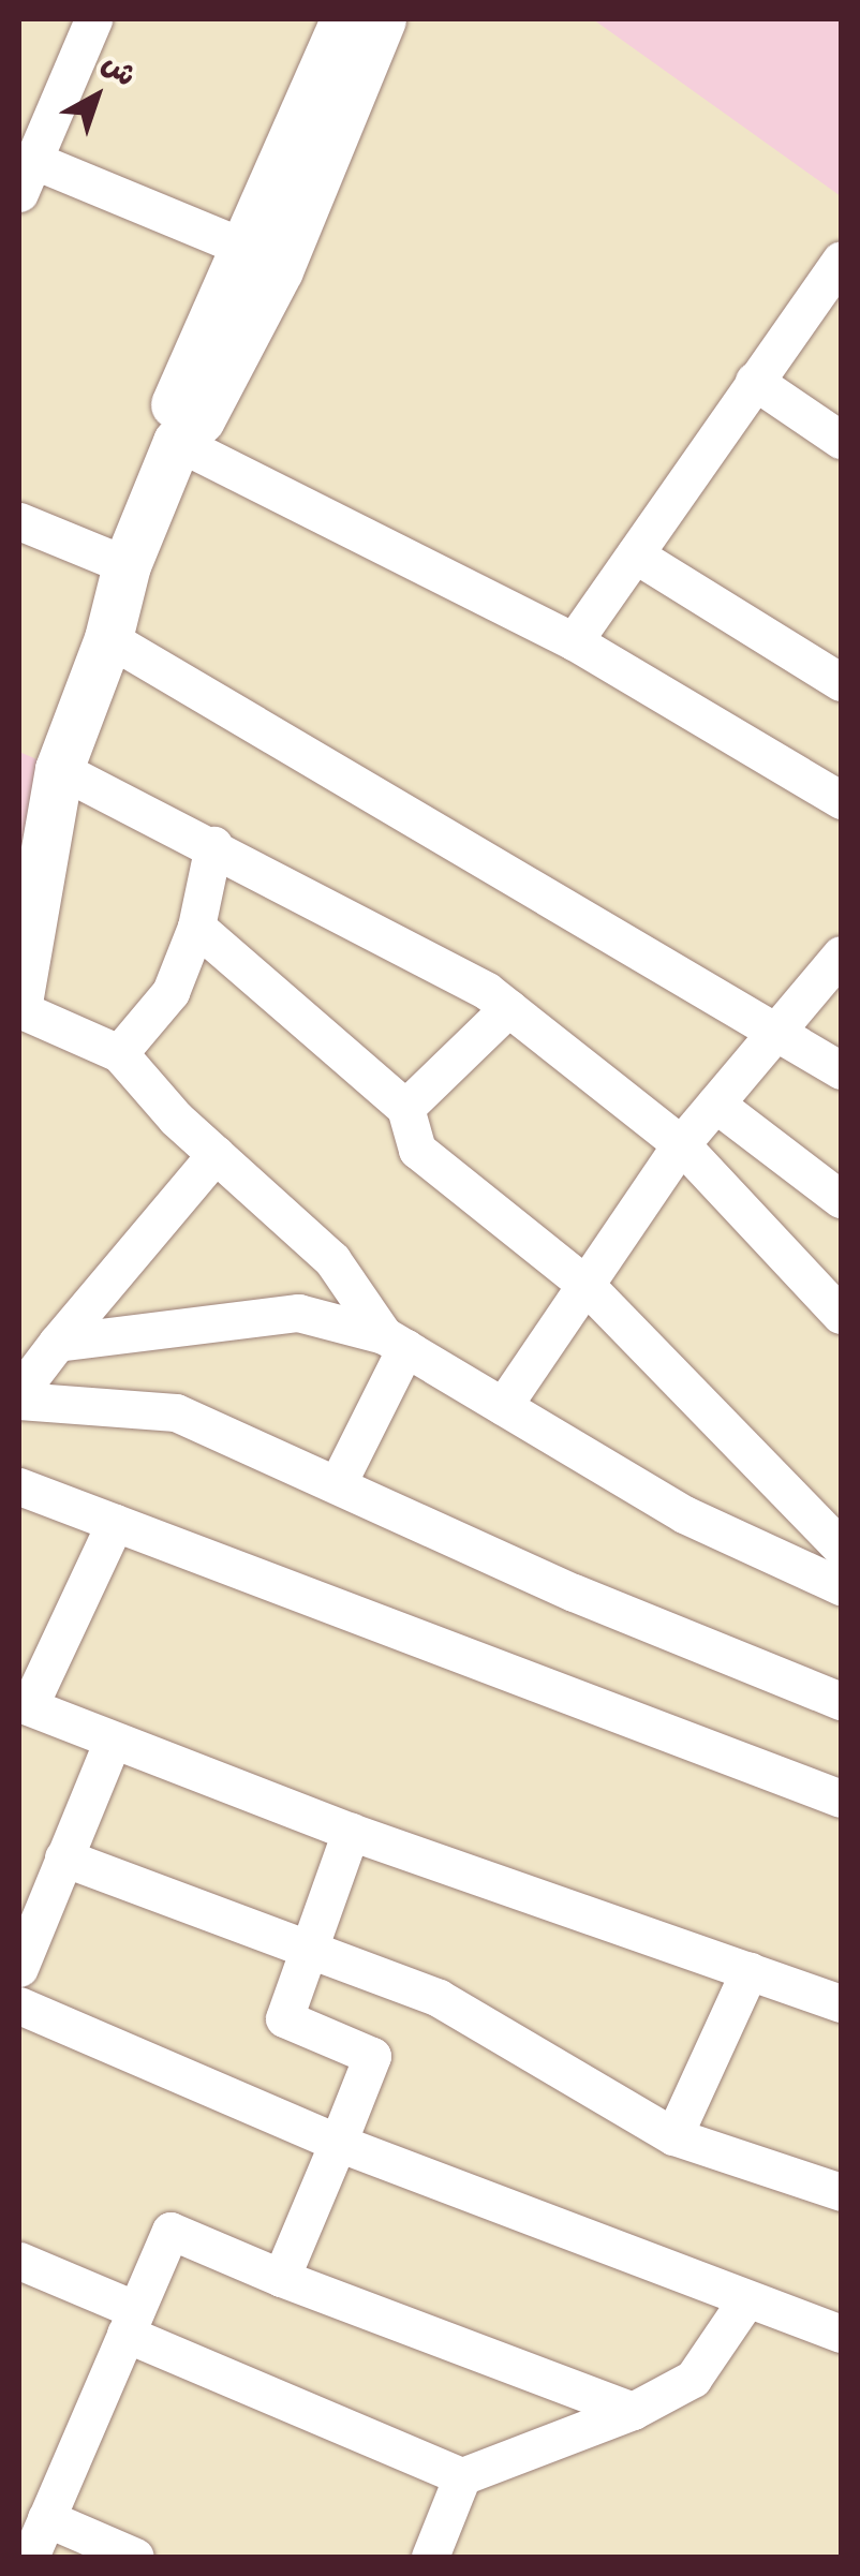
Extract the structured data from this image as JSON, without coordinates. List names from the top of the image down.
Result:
{
  "north": "top right"
}
